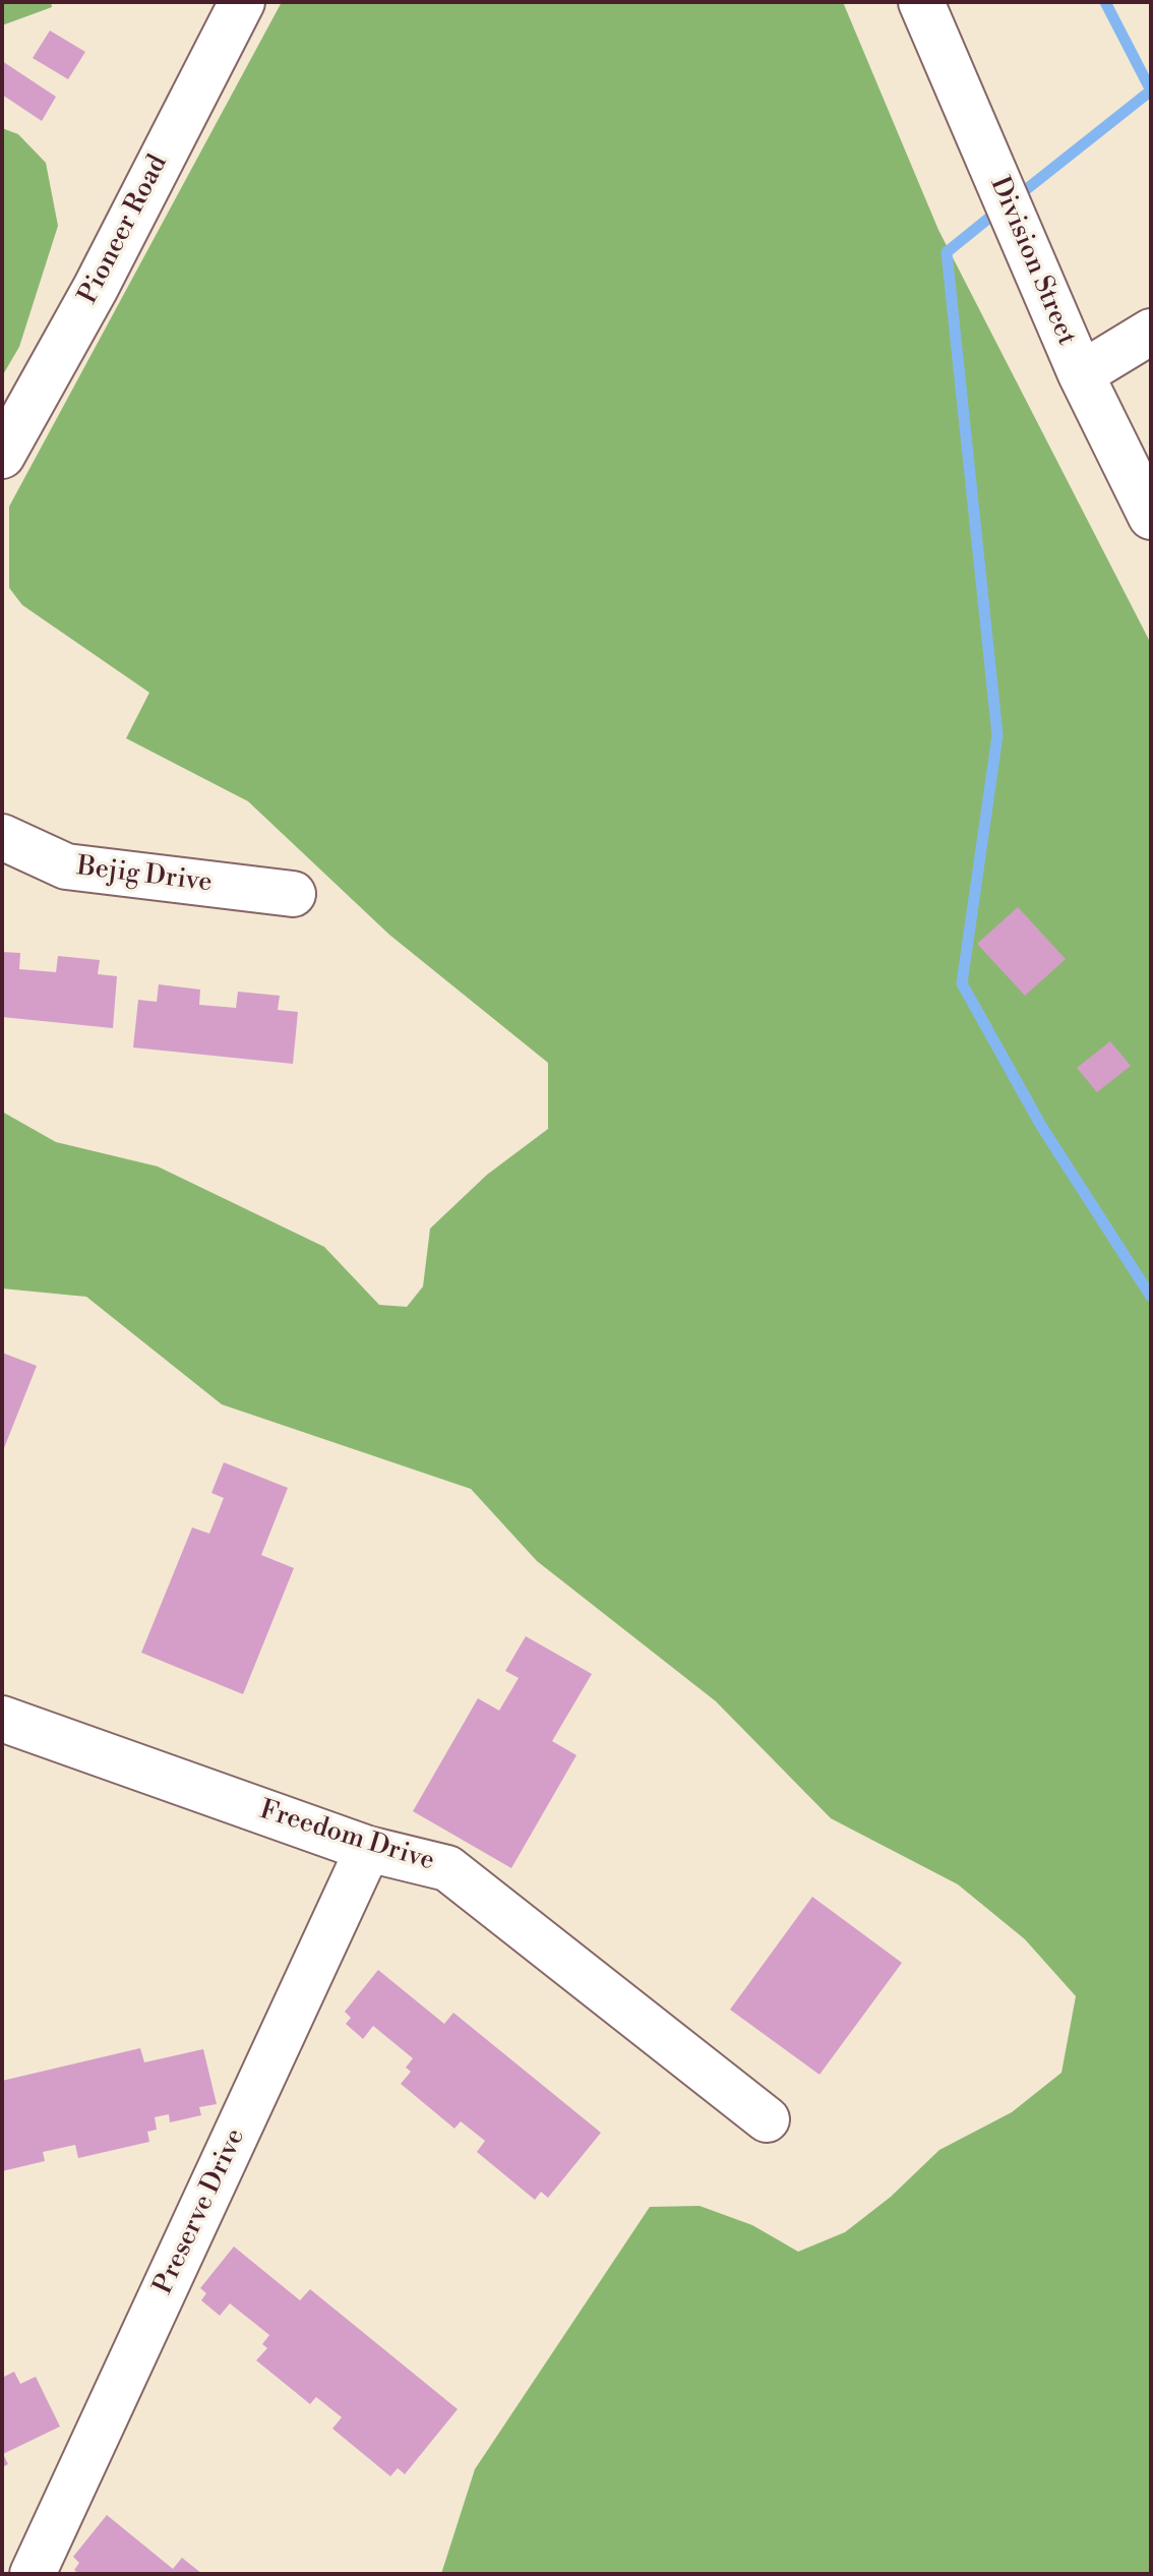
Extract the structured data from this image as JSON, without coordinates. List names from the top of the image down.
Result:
{
  "streets": {
    "street": [
      "Pioneer Road",
      "Division Street",
      "Bejig Drive",
      "Freedom Drive",
      "Preserve Drive"
    ]
  },
  "crossings": [
    ["Freedom Drive", "Preserve Drive"]
  ]
}
